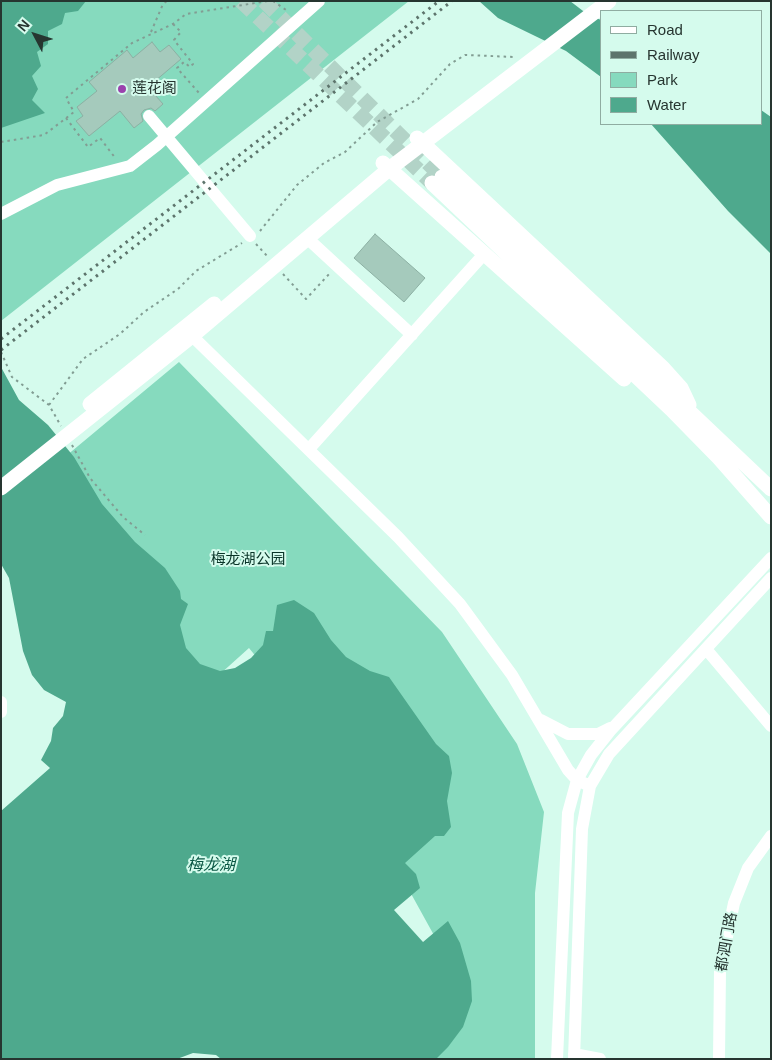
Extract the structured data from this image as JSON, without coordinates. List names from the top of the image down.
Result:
{
  "streets": {
    "street": ["都泗门路"]
  },
  "water": ["梅龙湖"],
  "parks": ["梅龙湖公园"],
  "places": ["莲花阁"],
  "legend": [
    "Road",
    "Railway",
    "Park",
    "Water"
  ],
  "north": "top left"
}
